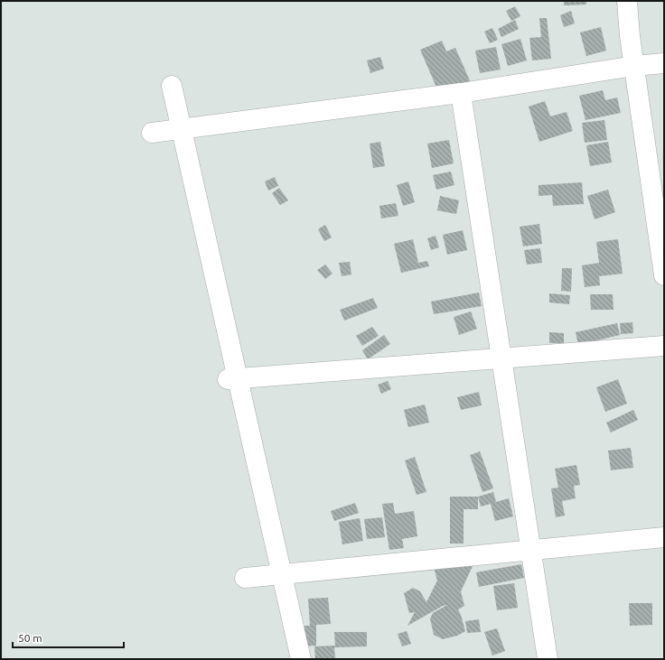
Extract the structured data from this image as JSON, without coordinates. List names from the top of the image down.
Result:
{
  "scale_bar": "50 m"
}
